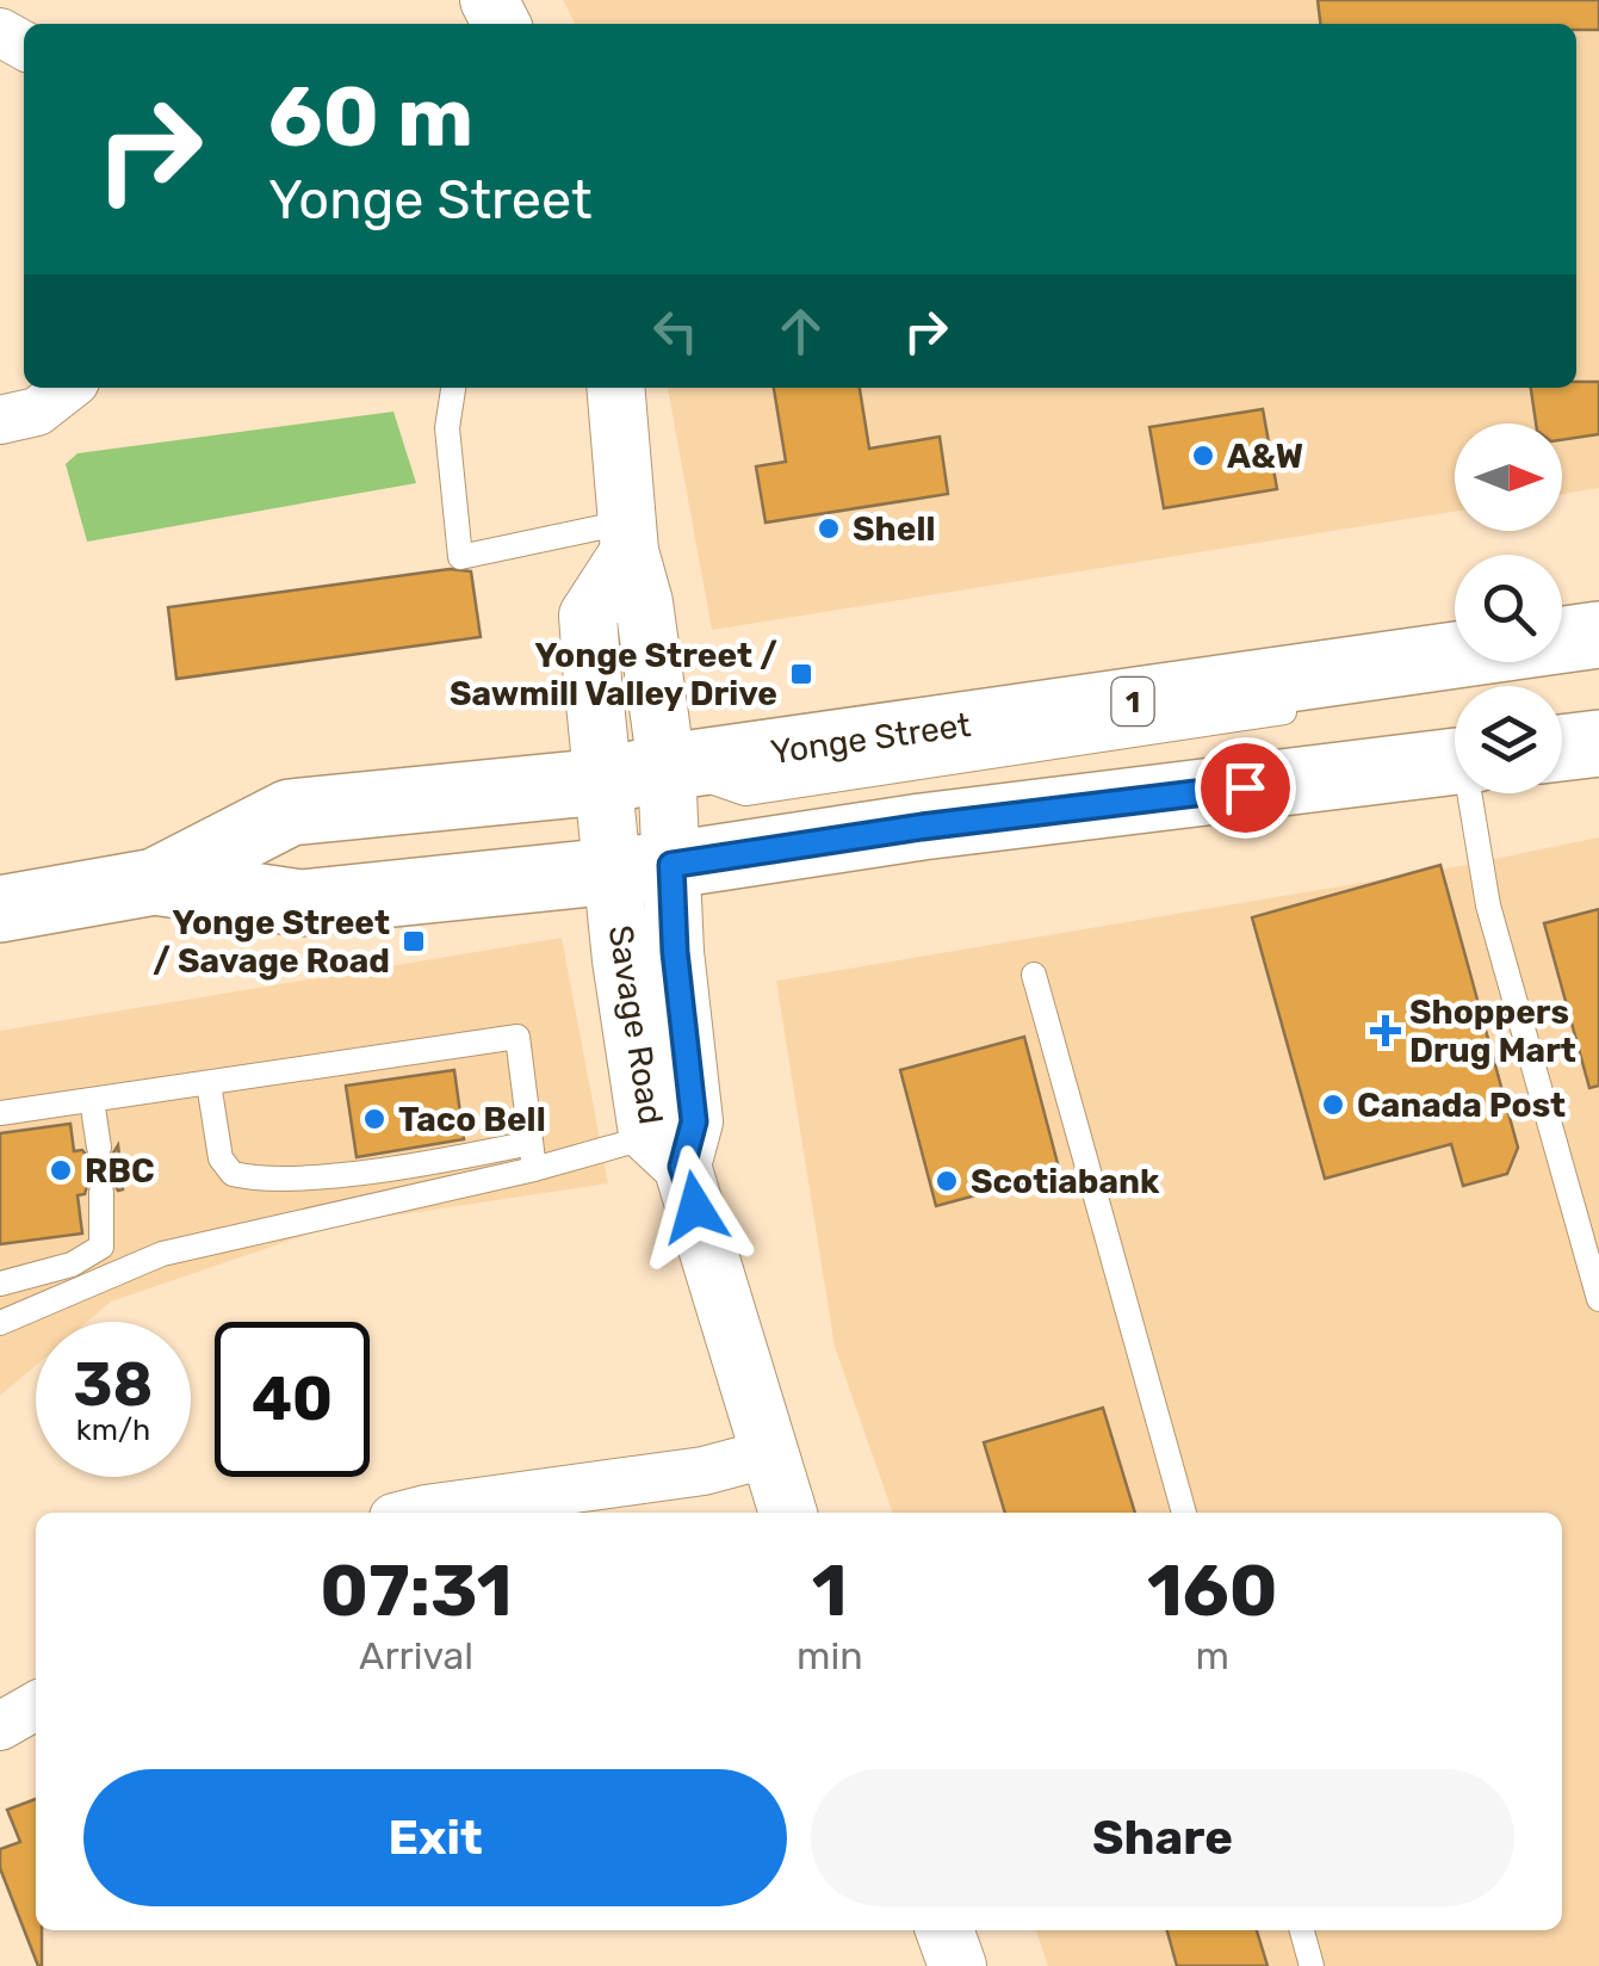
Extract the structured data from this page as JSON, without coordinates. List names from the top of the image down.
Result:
{
  "streets": {
    "main road": ["1", "Yonge Street"],
    "street": ["Savage Road"]
  },
  "crossings": [
    ["Yonge Street", "Savage Road"]
  ],
  "places": {
    "other": [
      "A&W",
      "Shell",
      "Canada Post",
      "Taco Bell",
      "RBC",
      "Scotiabank"
    ],
    "transit": ["Yonge Street / Sawmill Valley Drive", "Yonge Street / Savage Road"],
    "health": ["Shoppers Drug Mart"]
  },
  "north": "right",
  "page": {
    "turn": ["60 m", "Yonge Street"],
    "speed": "38 km/h",
    "limit": "40",
    "eta": [
      "07:31",
      "Arrival",
      "1",
      "min",
      "160",
      "m"
    ],
    "buttons": ["Exit", "Share"]
  }
}
